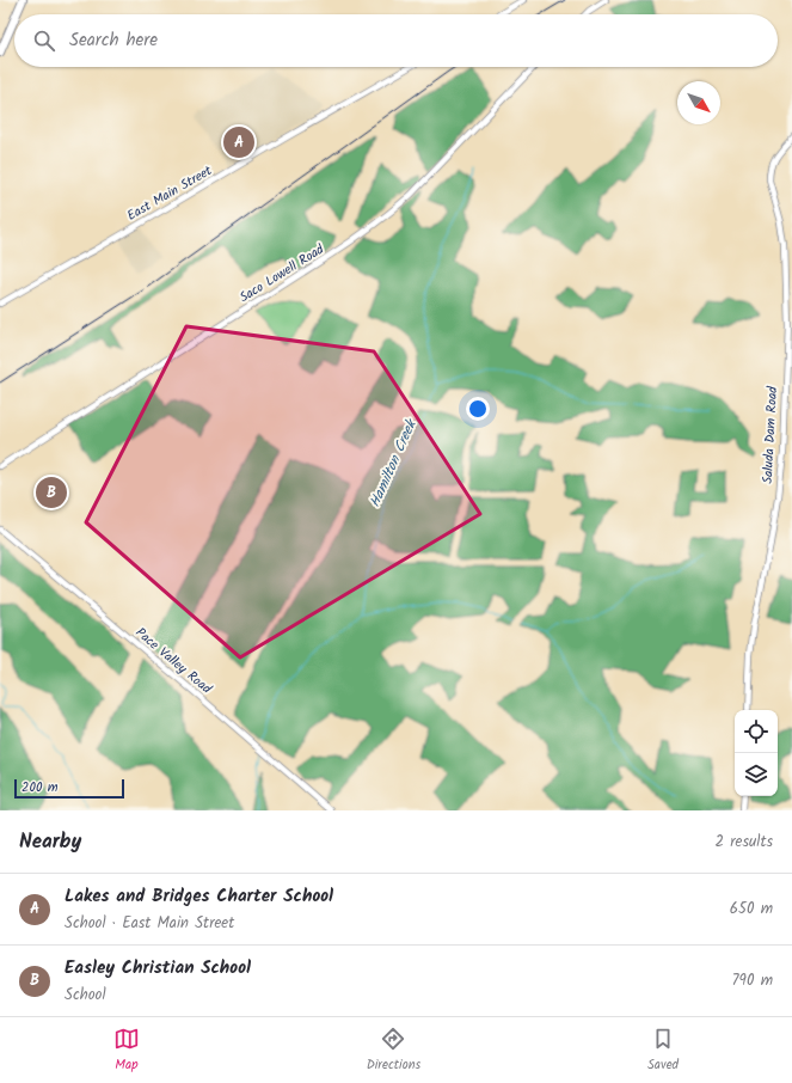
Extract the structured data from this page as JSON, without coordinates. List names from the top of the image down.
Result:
{
  "streets": {
    "street": [
      "East Main Street",
      "Saco Lowell Road",
      "Saluda Dam Road",
      "Pace Valley Road"
    ]
  },
  "water": ["Hamilton Creek"],
  "scale_bar": "200 m",
  "north": "bottom right",
  "page": {
    "search": "Search here",
    "pins": ["A", "B"],
    "scale": "200 m",
    "heading": ["Nearby", "2 results"],
    "list": [
      {
        "mark": "A",
        "name": "Lakes and Bridges Charter School",
        "note": "School · East Main Street",
        "value": "650 m"
      },
      {
        "mark": "B",
        "name": "Easley Christian School",
        "note": "School",
        "value": "790 m"
      }
    ],
    "nav": ["Map", "Directions", "Saved"]
  }
}
